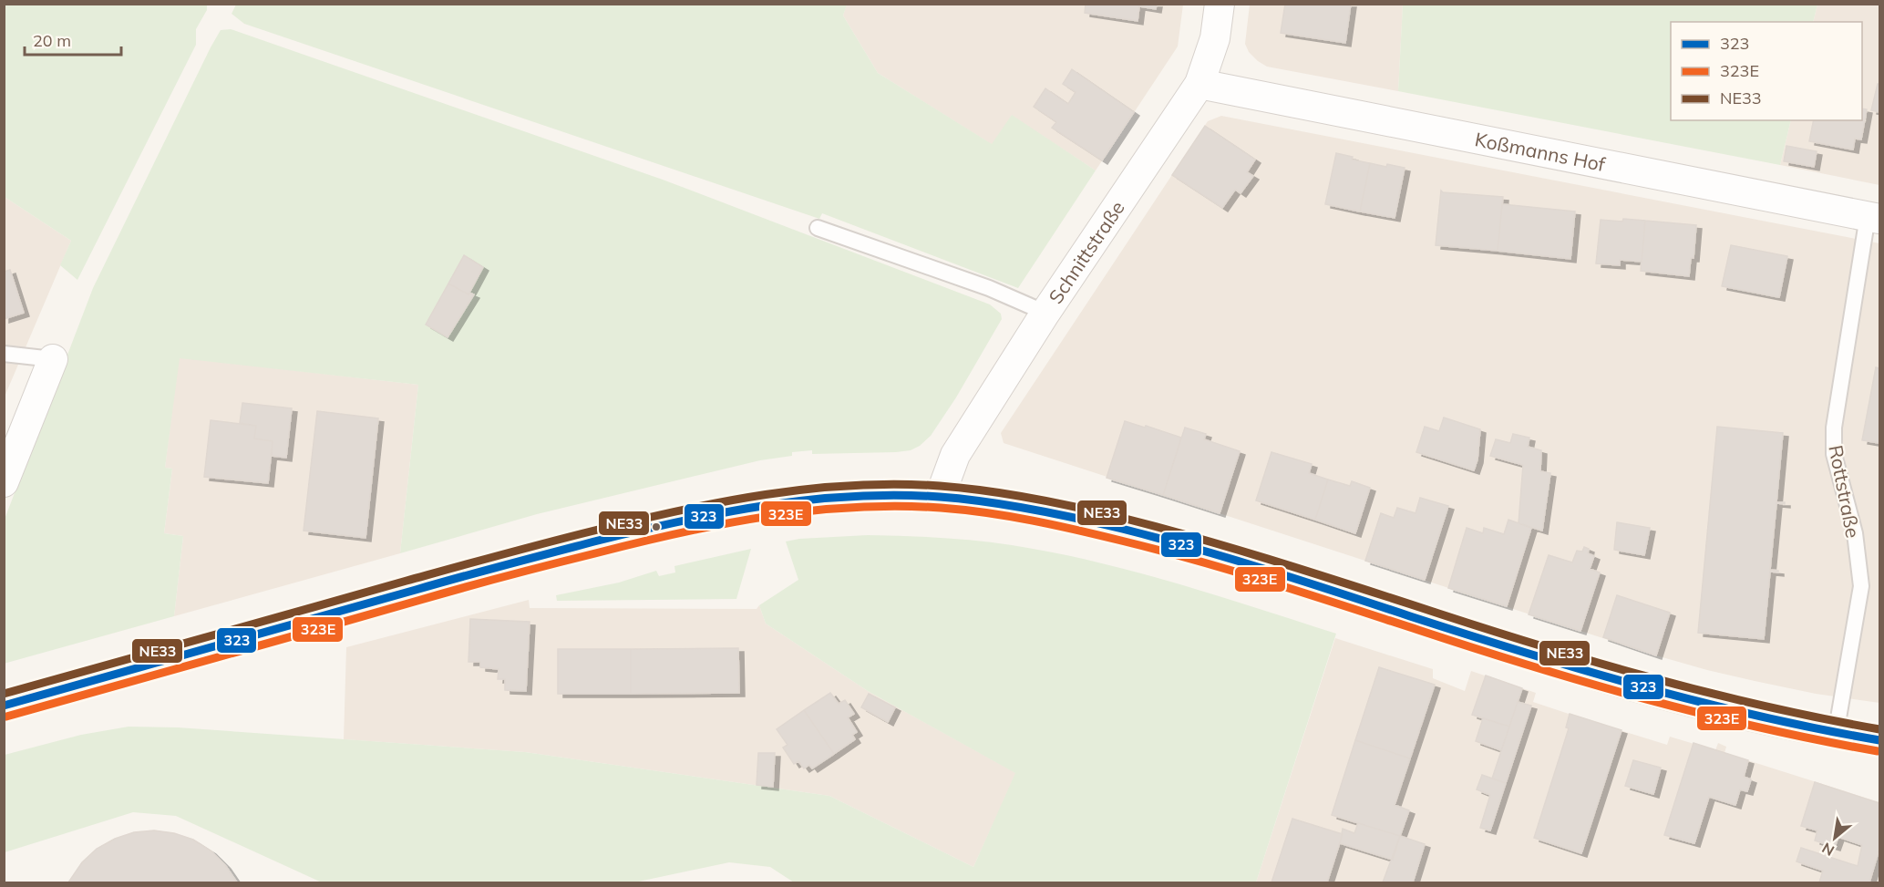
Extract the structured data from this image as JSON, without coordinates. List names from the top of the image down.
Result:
{
  "streets": {
    "street": ["Koßmanns Hof", "Schnittstraße"],
    "lane": ["Rottstraße"]
  },
  "crossings": [
    ["Koßmanns Hof", "Schnittstraße"],
    ["Koßmanns Hof", "Rottstraße"]
  ],
  "lines": ["transit line NE33", "transit line 323", "transit line 323E"],
  "legend": ["323", "323E", "NE33"],
  "scale_bar": "20 m",
  "north": "bottom left"
}
